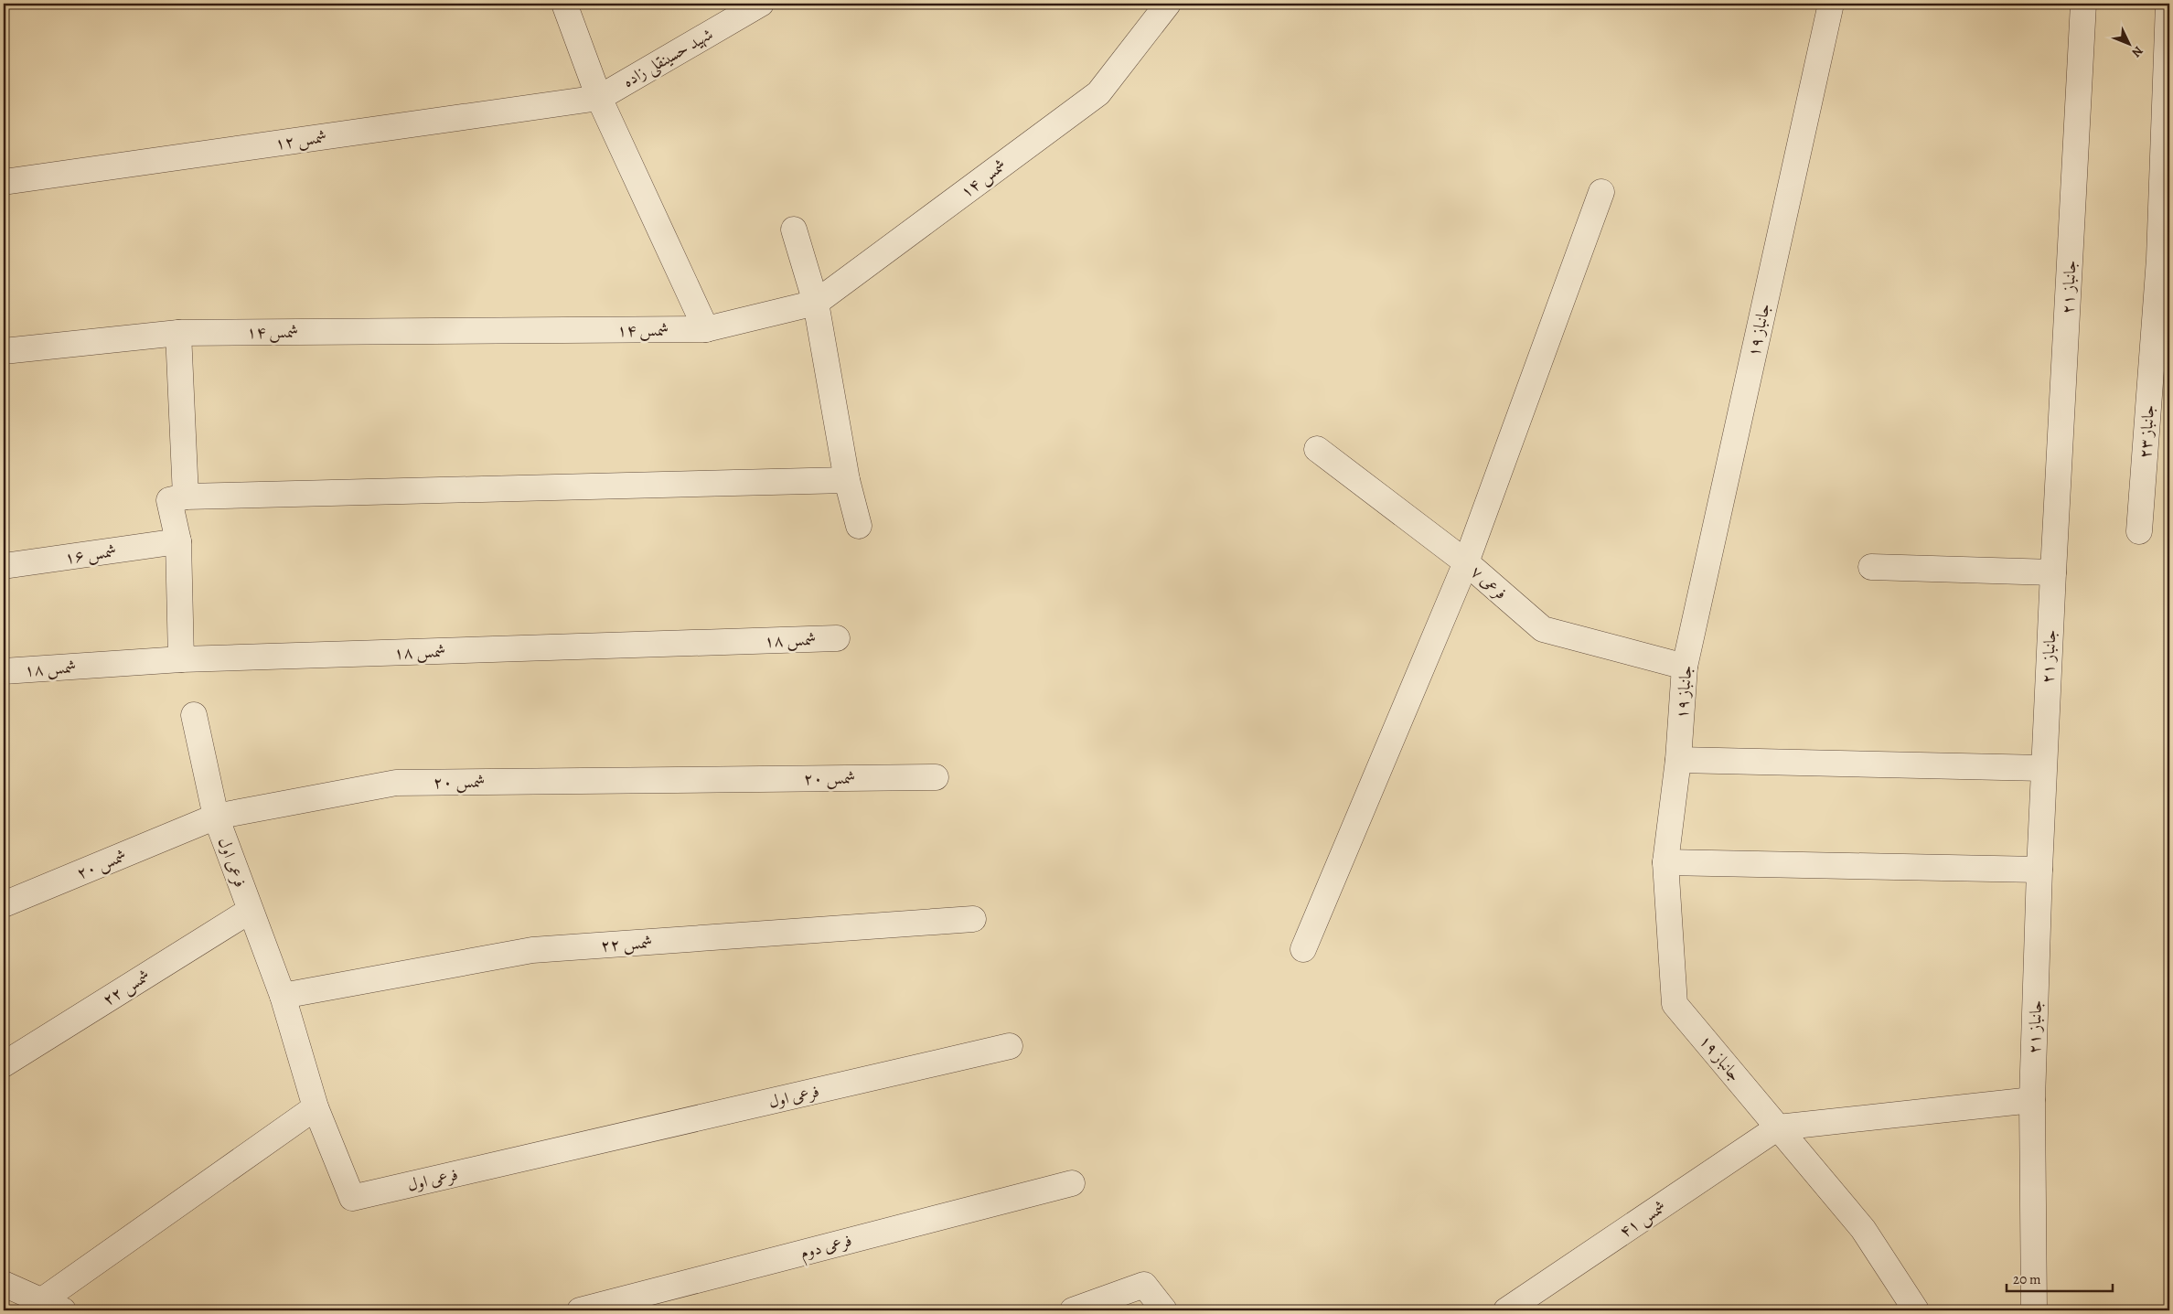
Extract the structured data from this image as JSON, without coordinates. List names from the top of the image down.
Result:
{
  "streets": {
    "street": [
      "شهید حسینقلی زاده",
      "شمس ۱۲",
      "شمس ۱۴",
      "جانباز ۲۱",
      "جانباز ۱۹",
      "جانباز ۲۳",
      "شمس ۱۶",
      "فرعی ۷",
      "شمس ۱۸",
      "شمس ۲۰",
      "فرعی اول",
      "شمس ۲۲",
      "شمس ۴۱",
      "فرعی دوم"
    ]
  },
  "crossings": [
    ["شهید حسینقلی زاده", "شمس ۱۲"],
    ["جانباز ۱۹", "فرعی ۷"],
    ["جانباز ۱۹", "شمس ۴۱"],
    ["شمس ۲۰", "فرعی اول"],
    ["فرعی اول", "شمس ۲۲"]
  ],
  "scale_bar": "20 m",
  "north": "bottom right"
}
